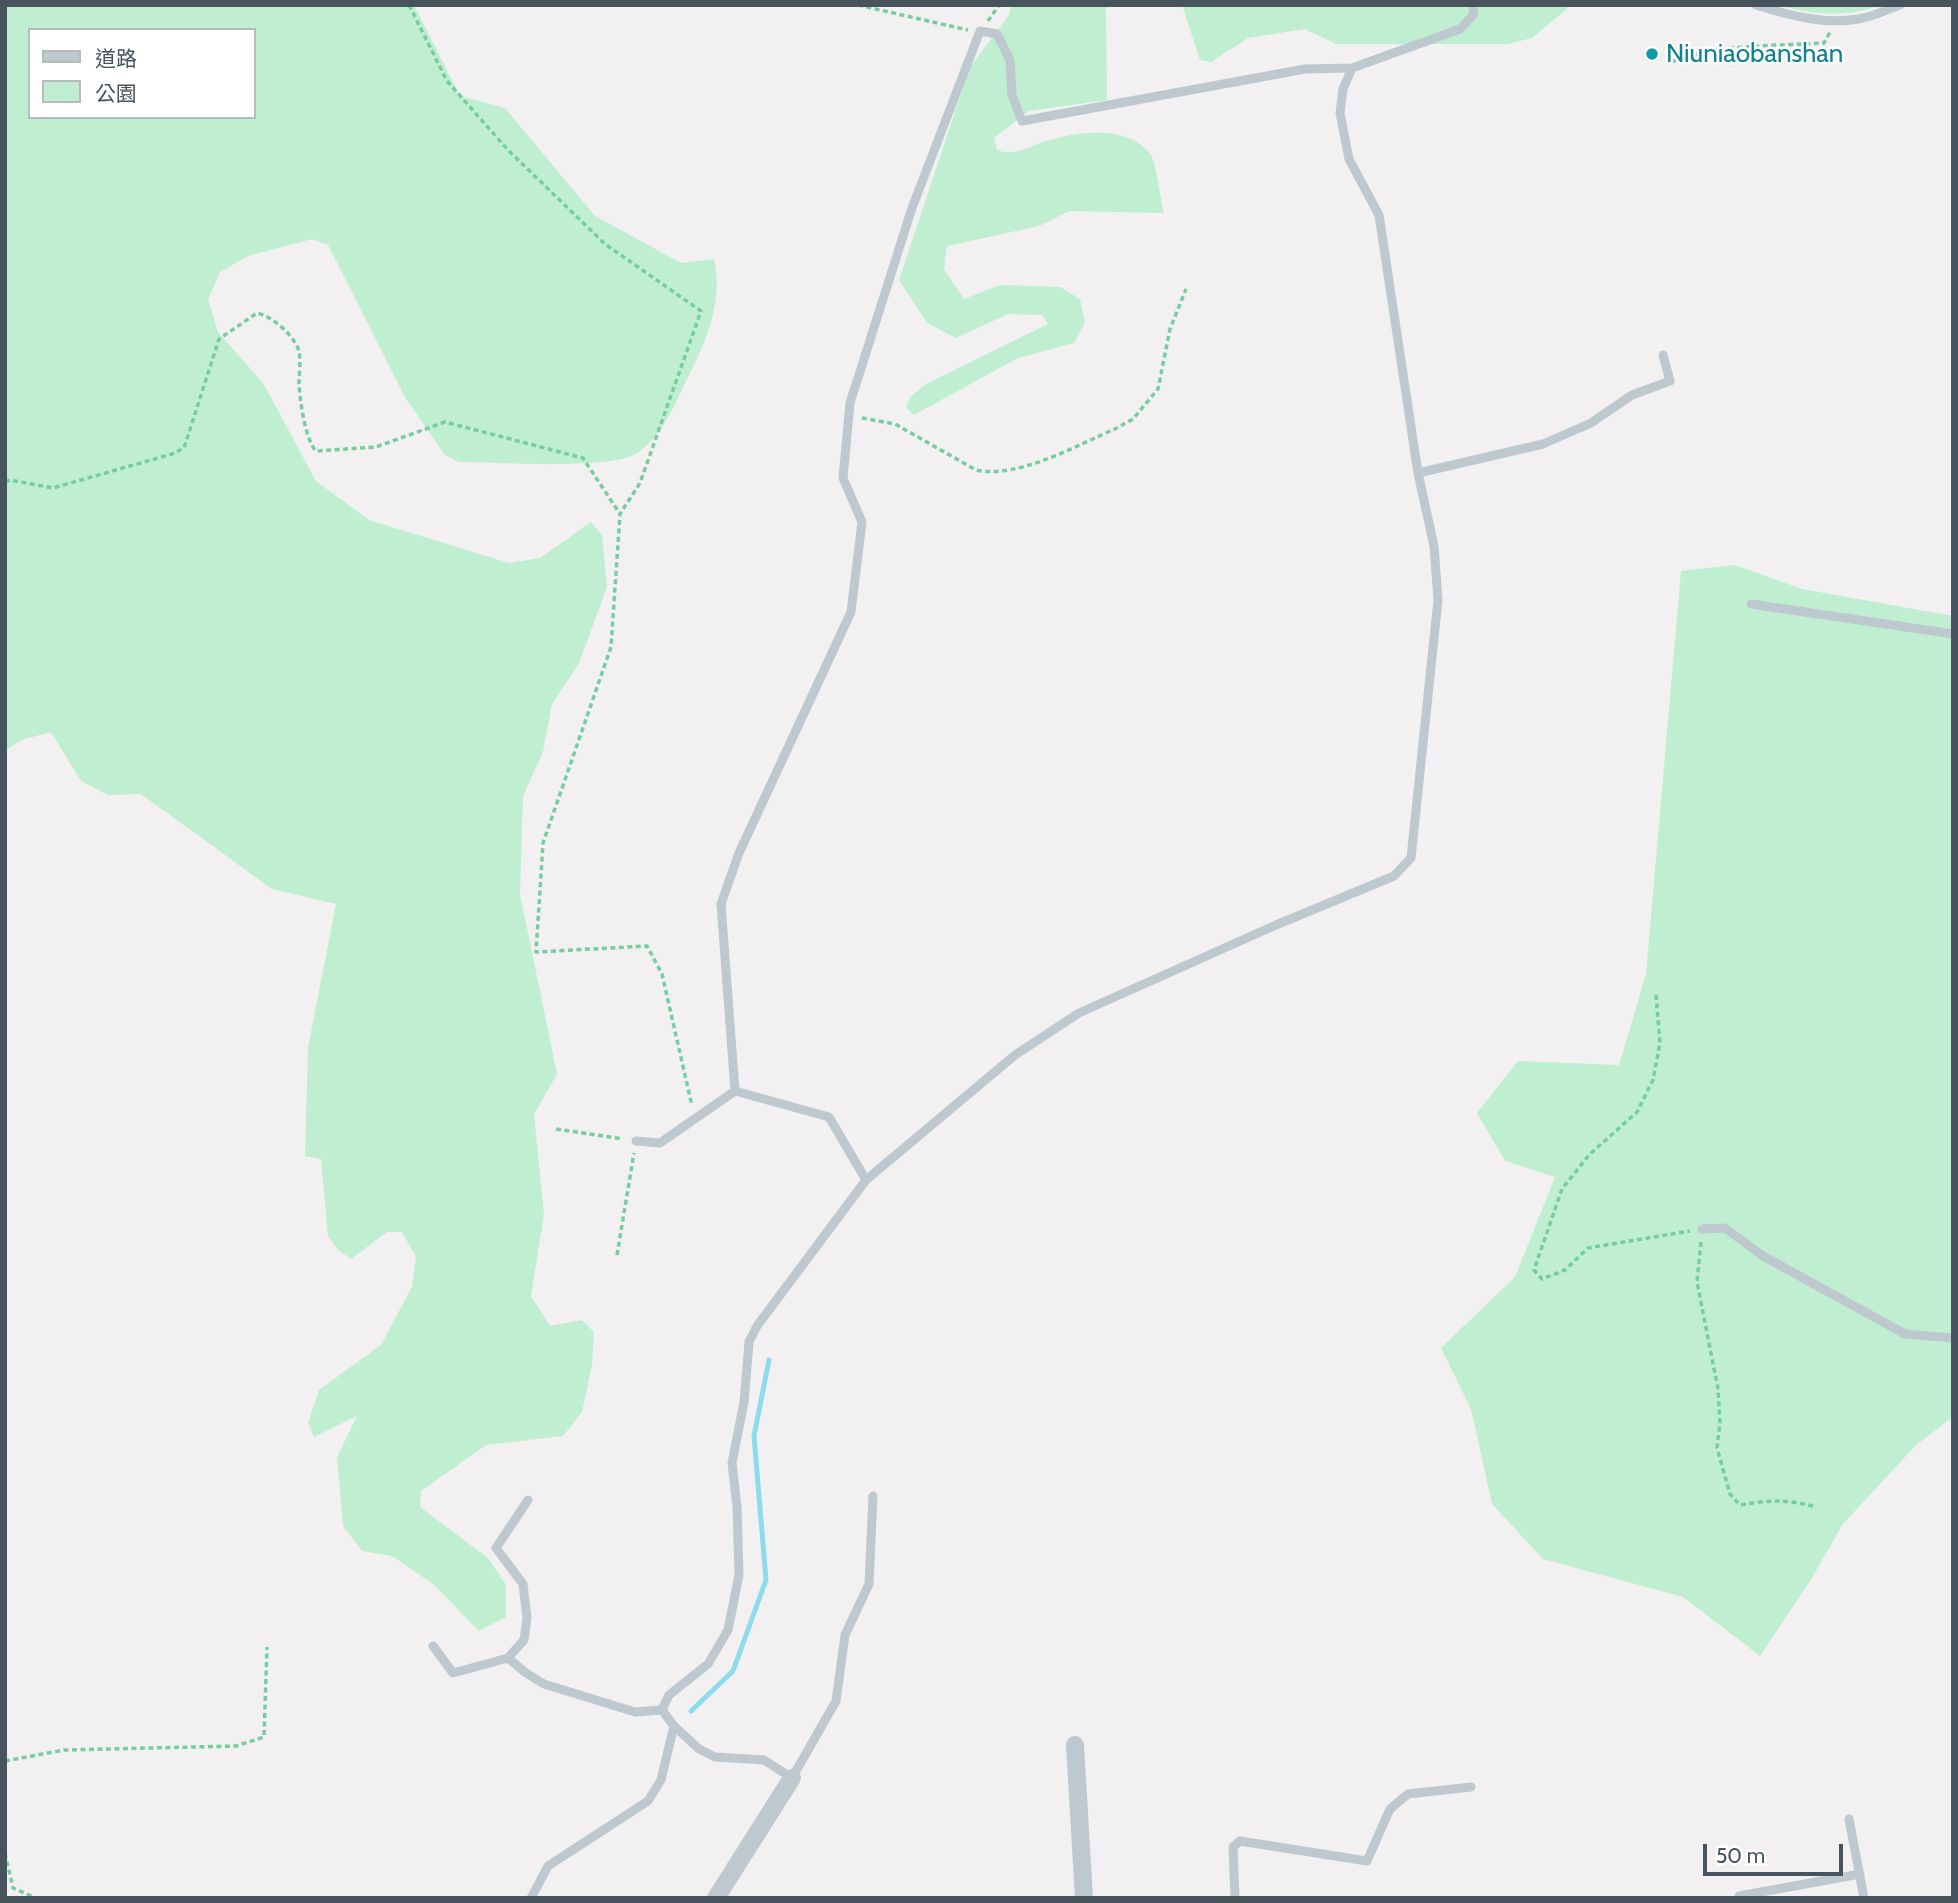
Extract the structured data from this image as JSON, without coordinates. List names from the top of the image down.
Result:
{
  "places": ["Niuniaobanshan"],
  "legend": ["道路", "公園"],
  "scale_bar": "50 m"
}
